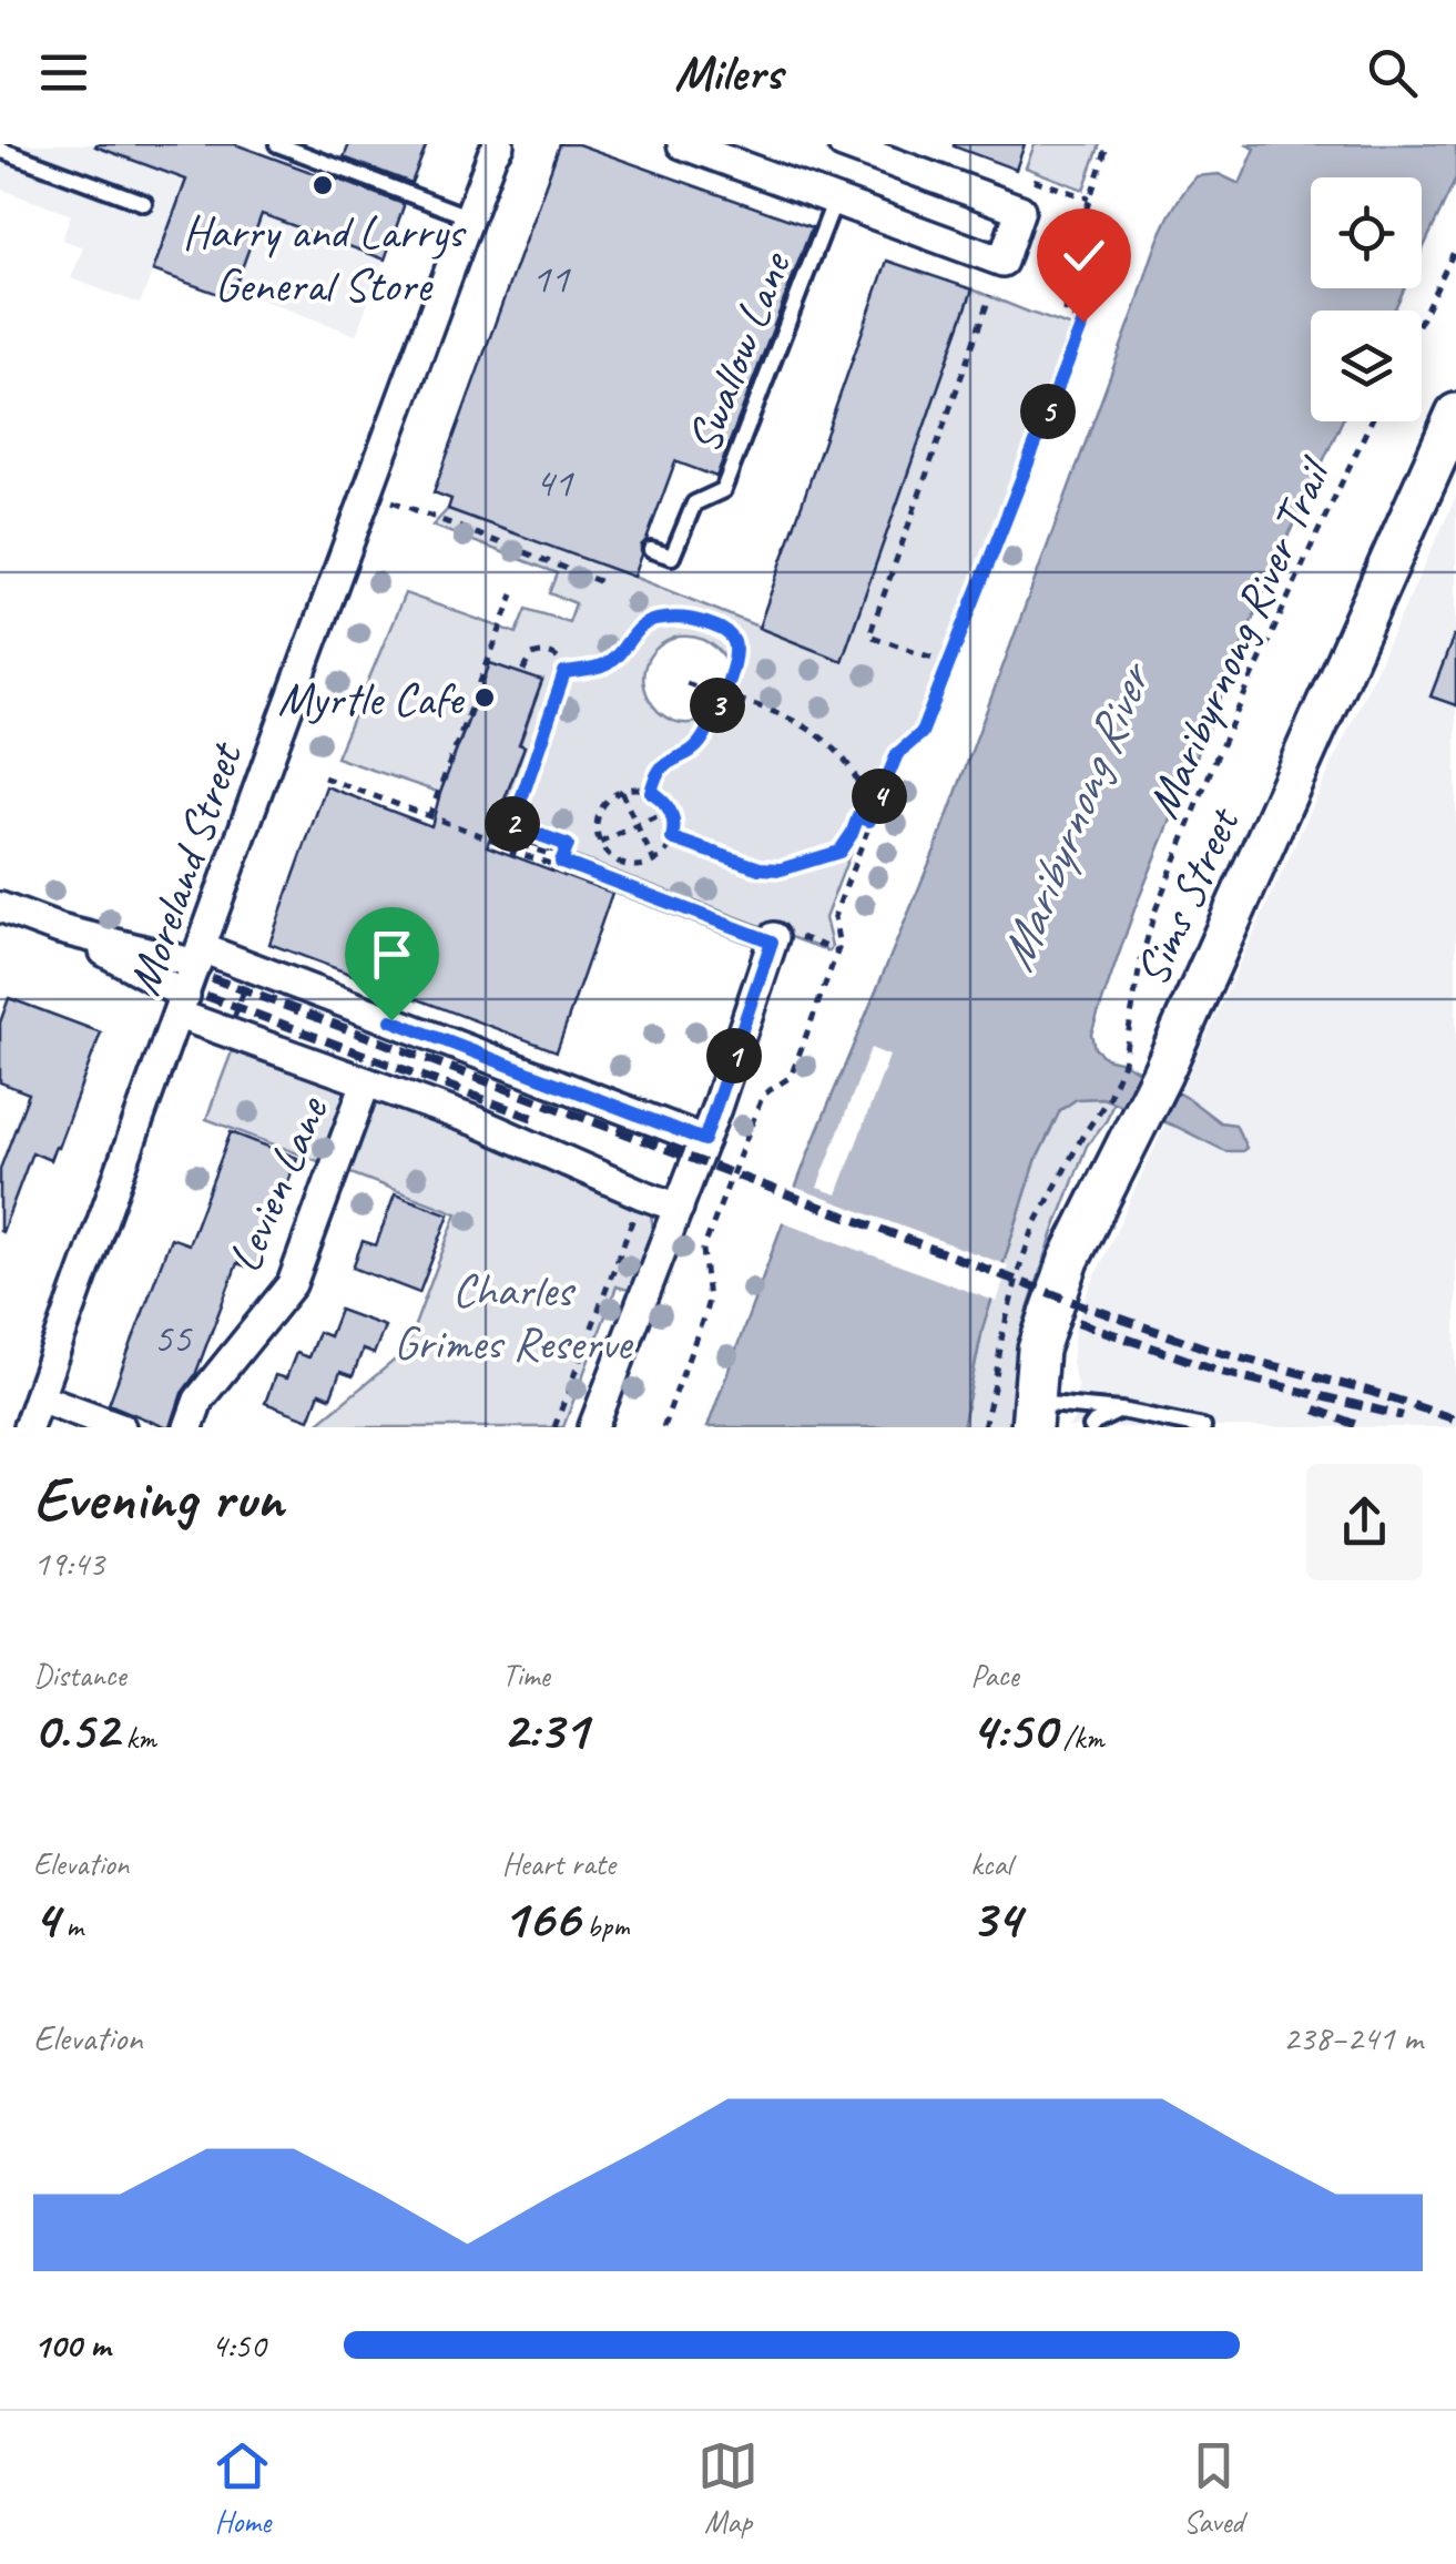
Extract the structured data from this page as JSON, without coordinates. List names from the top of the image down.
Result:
{
  "streets": {
    "street": ["Moreland Street", "Sims Street", "Levien Lane"],
    "lane": ["Swallow Lane"],
    "path": ["Maribyrnong River Trail"]
  },
  "crossings": [
    ["Maribyrnong River Trail", "Sims Street"]
  ],
  "water": ["Maribyrnong River"],
  "parks": ["Charles Grimes Reserve"],
  "places": ["Harry and Larrys General Store", "Myrtle Cafe"],
  "house_numbers": ["11", "41", "55"],
  "page": {
    "header": "Milers",
    "pins": [
      "5",
      "3",
      "4",
      "2",
      "1"
    ],
    "heading": ["Evening run", "19:43"],
    "stats": [
      ["Distance", "0.52 km"],
      ["Time", "2:31"],
      ["Pace", "4:50 /km"],
      ["Elevation", "4 m"],
      ["Heart rate", "166 bpm"],
      ["kcal", "34"]
    ],
    "chart": ["Elevation", "238–241 m"],
    "list": [
      {
        "name": "100 m",
        "note": "4:50"
      }
    ],
    "tabs": ["Home", "Map", "Saved"]
  }
}
